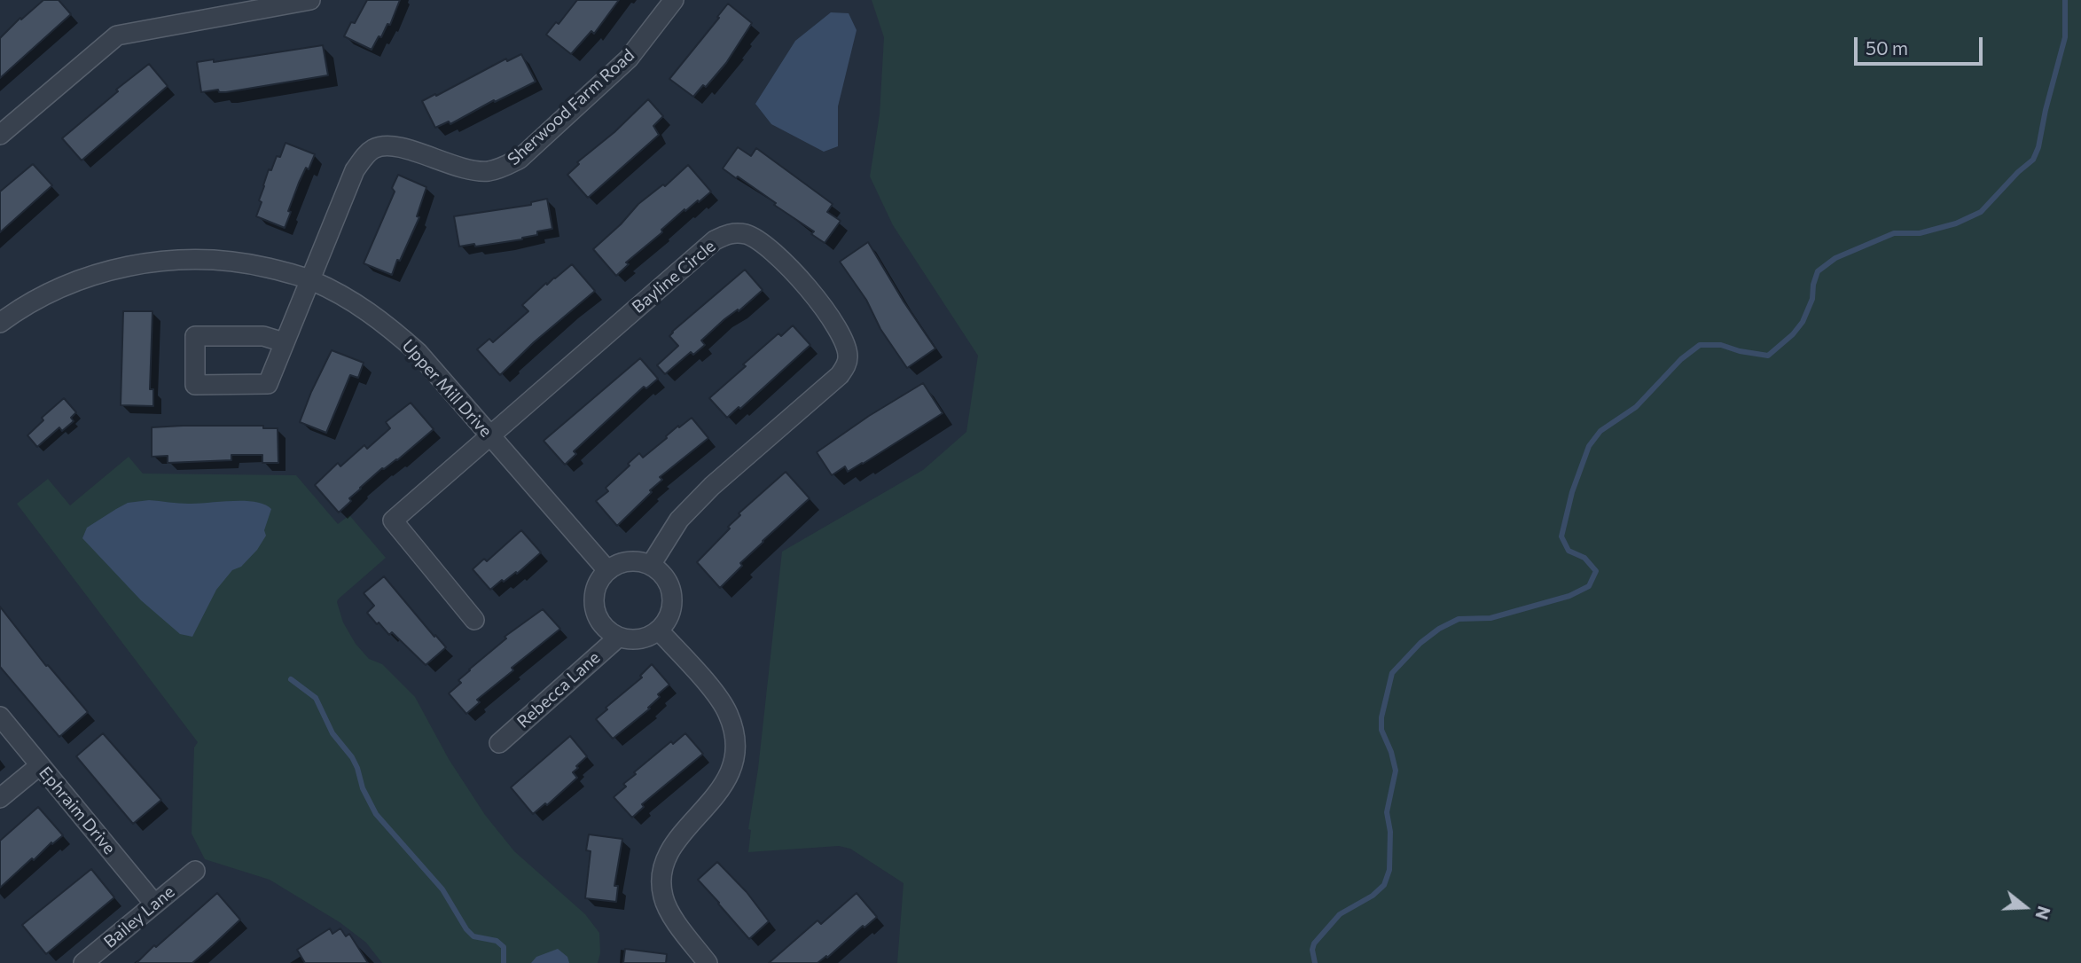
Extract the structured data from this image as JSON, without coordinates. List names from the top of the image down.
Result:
{
  "streets": {
    "street": [
      "Sherwood Farm Road",
      "Bayline Circle",
      "Upper Mill Drive",
      "Rebecca Lane",
      "Ephraim Drive",
      "Bailey Lane"
    ]
  },
  "crossings": [
    ["Sherwood Farm Road", "Upper Mill Drive"],
    ["Bayline Circle", "Upper Mill Drive"],
    ["Bayline Circle", "Rebecca Lane"],
    ["Upper Mill Drive", "Rebecca Lane"],
    ["Ephraim Drive", "Bailey Lane"]
  ],
  "scale_bar": "50 m",
  "north": "right"
}
